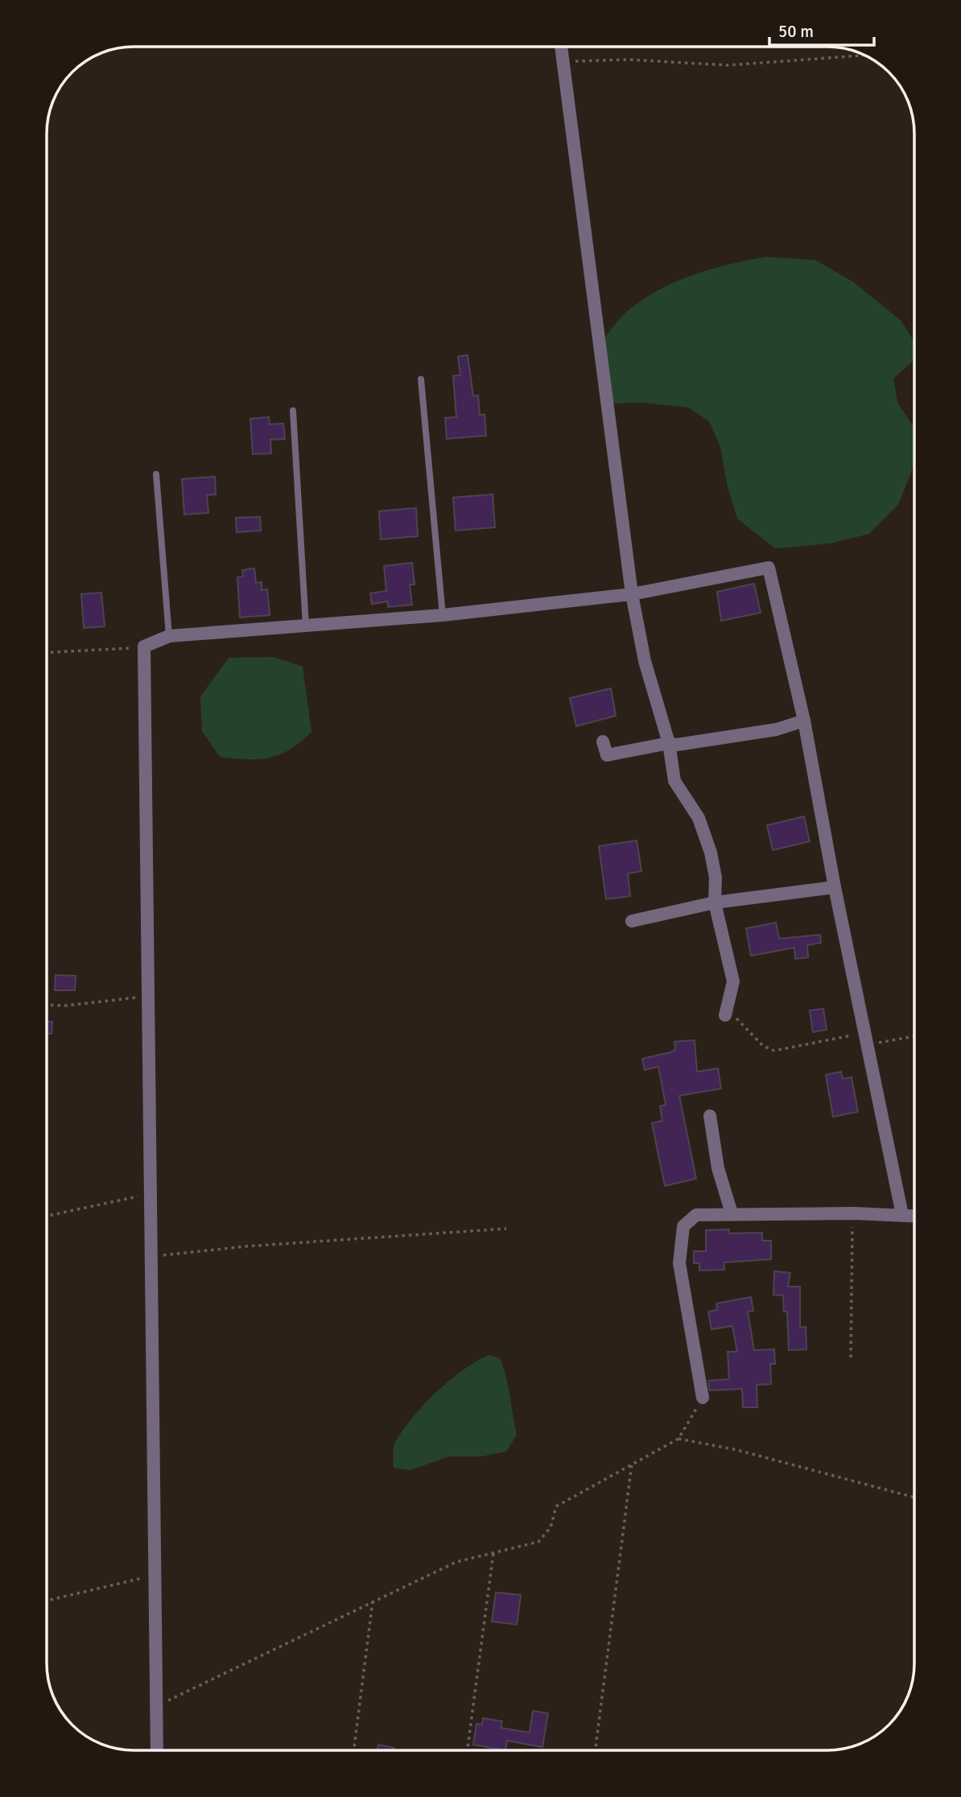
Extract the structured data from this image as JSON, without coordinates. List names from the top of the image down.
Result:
{
  "scale_bar": "50 m"
}
